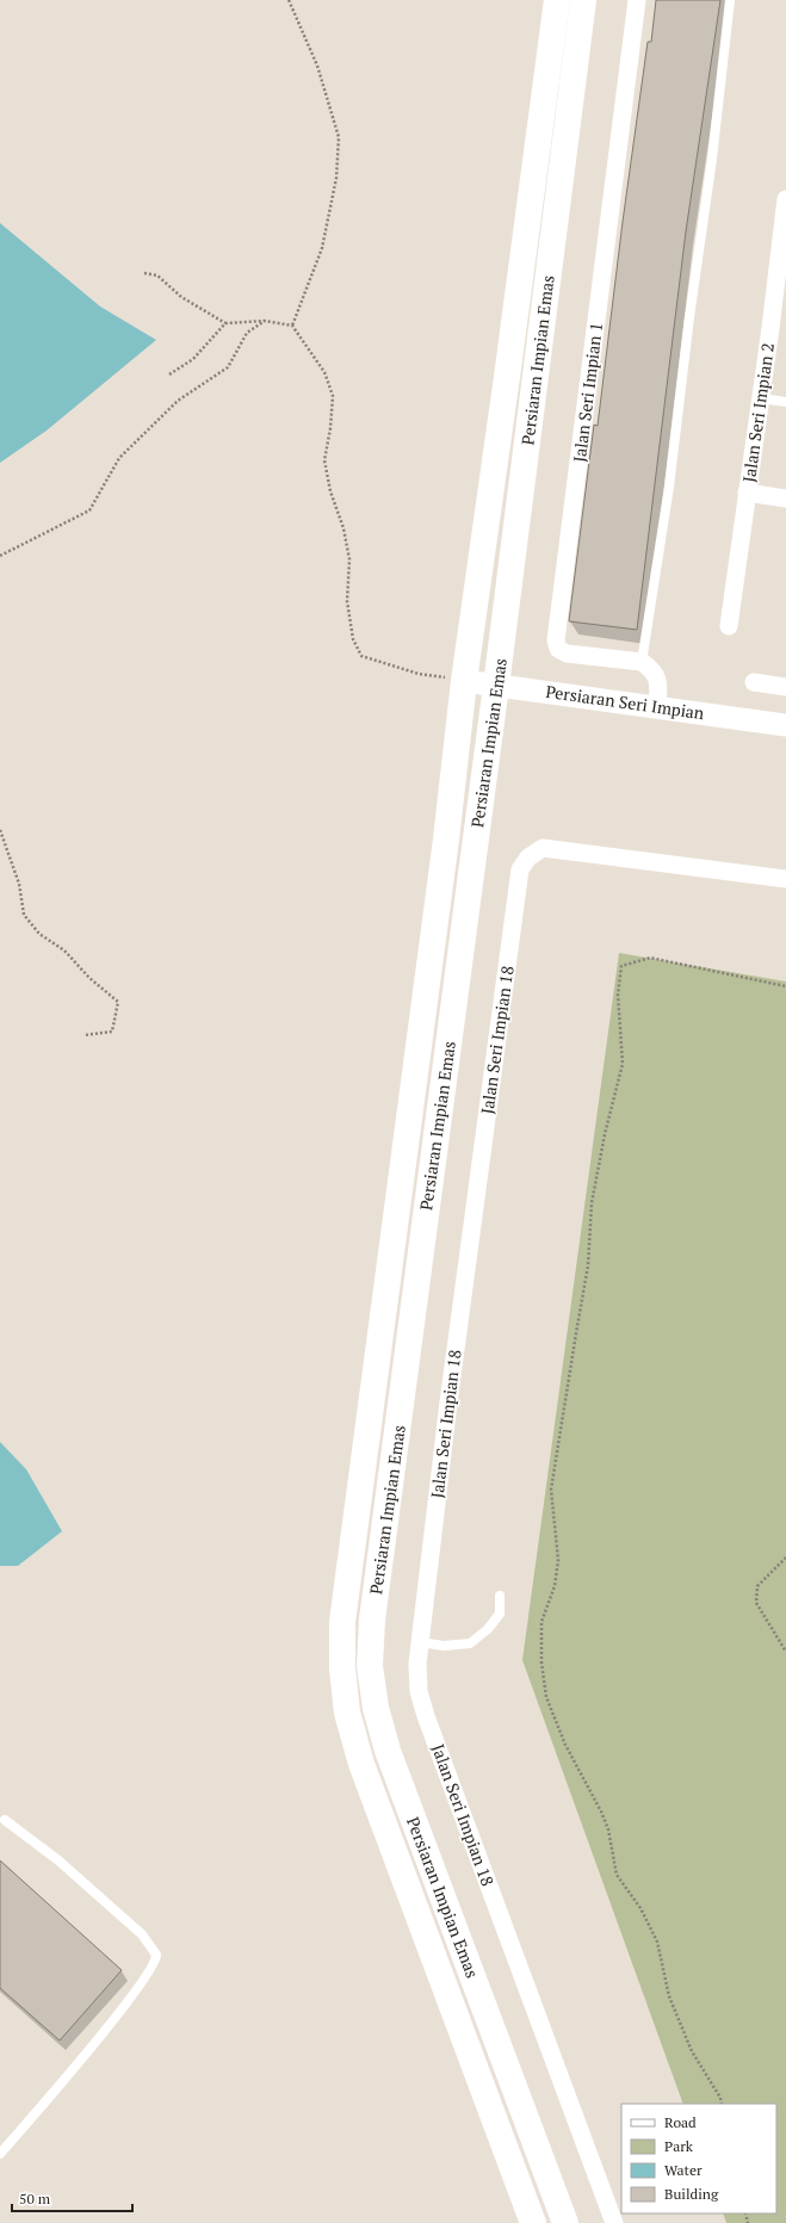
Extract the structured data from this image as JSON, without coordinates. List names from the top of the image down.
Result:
{
  "streets": {
    "main road": ["Persiaran Impian Emas"],
    "street": [
      "Jalan Seri Impian 1",
      "Jalan Seri Impian 2",
      "Persiaran Seri Impian",
      "Jalan Seri Impian 18"
    ]
  },
  "crossings": [
    ["Persiaran Impian Emas", "Persiaran Seri Impian"]
  ],
  "legend": [
    "Road",
    "Park",
    "Water",
    "Building"
  ],
  "scale_bar": "50 m"
}
